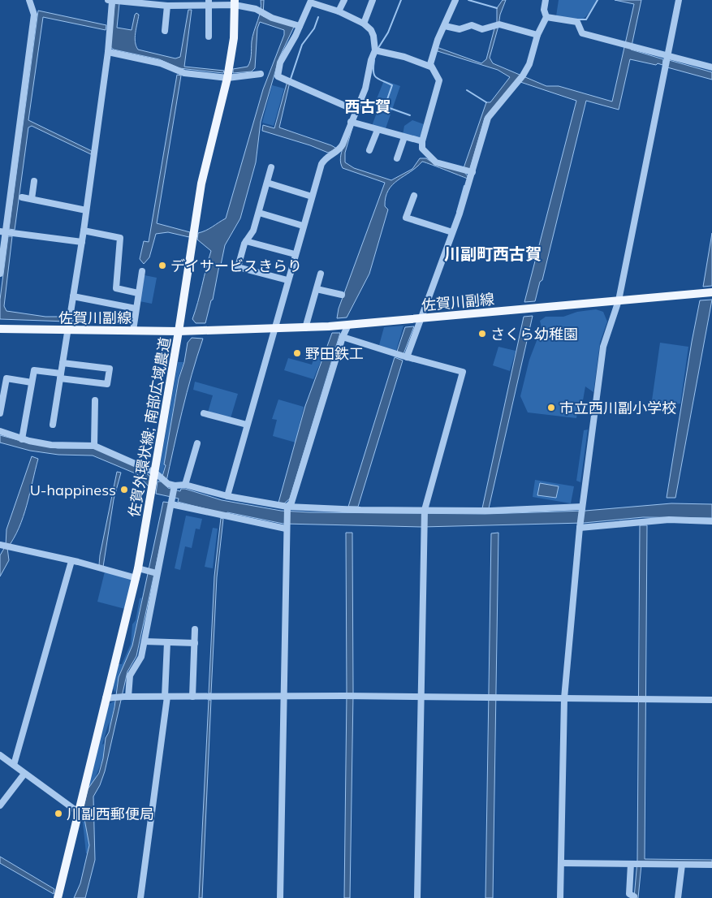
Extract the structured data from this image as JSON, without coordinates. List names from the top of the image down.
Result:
{
  "streets": {
    "main road": ["佐賀川副線", "佐賀外環状線; 南部広域農道"]
  },
  "crossings": [
    ["佐賀川副線", "佐賀外環状線; 南部広域農道"]
  ],
  "districts": ["西古賀", "川副町西古賀"],
  "places": [
    "デイサービスきらり",
    "さくら幼稚園",
    "野田鉄工",
    "市立西川副小学校",
    "U-happiness",
    "川副西郵便局"
  ]
}
